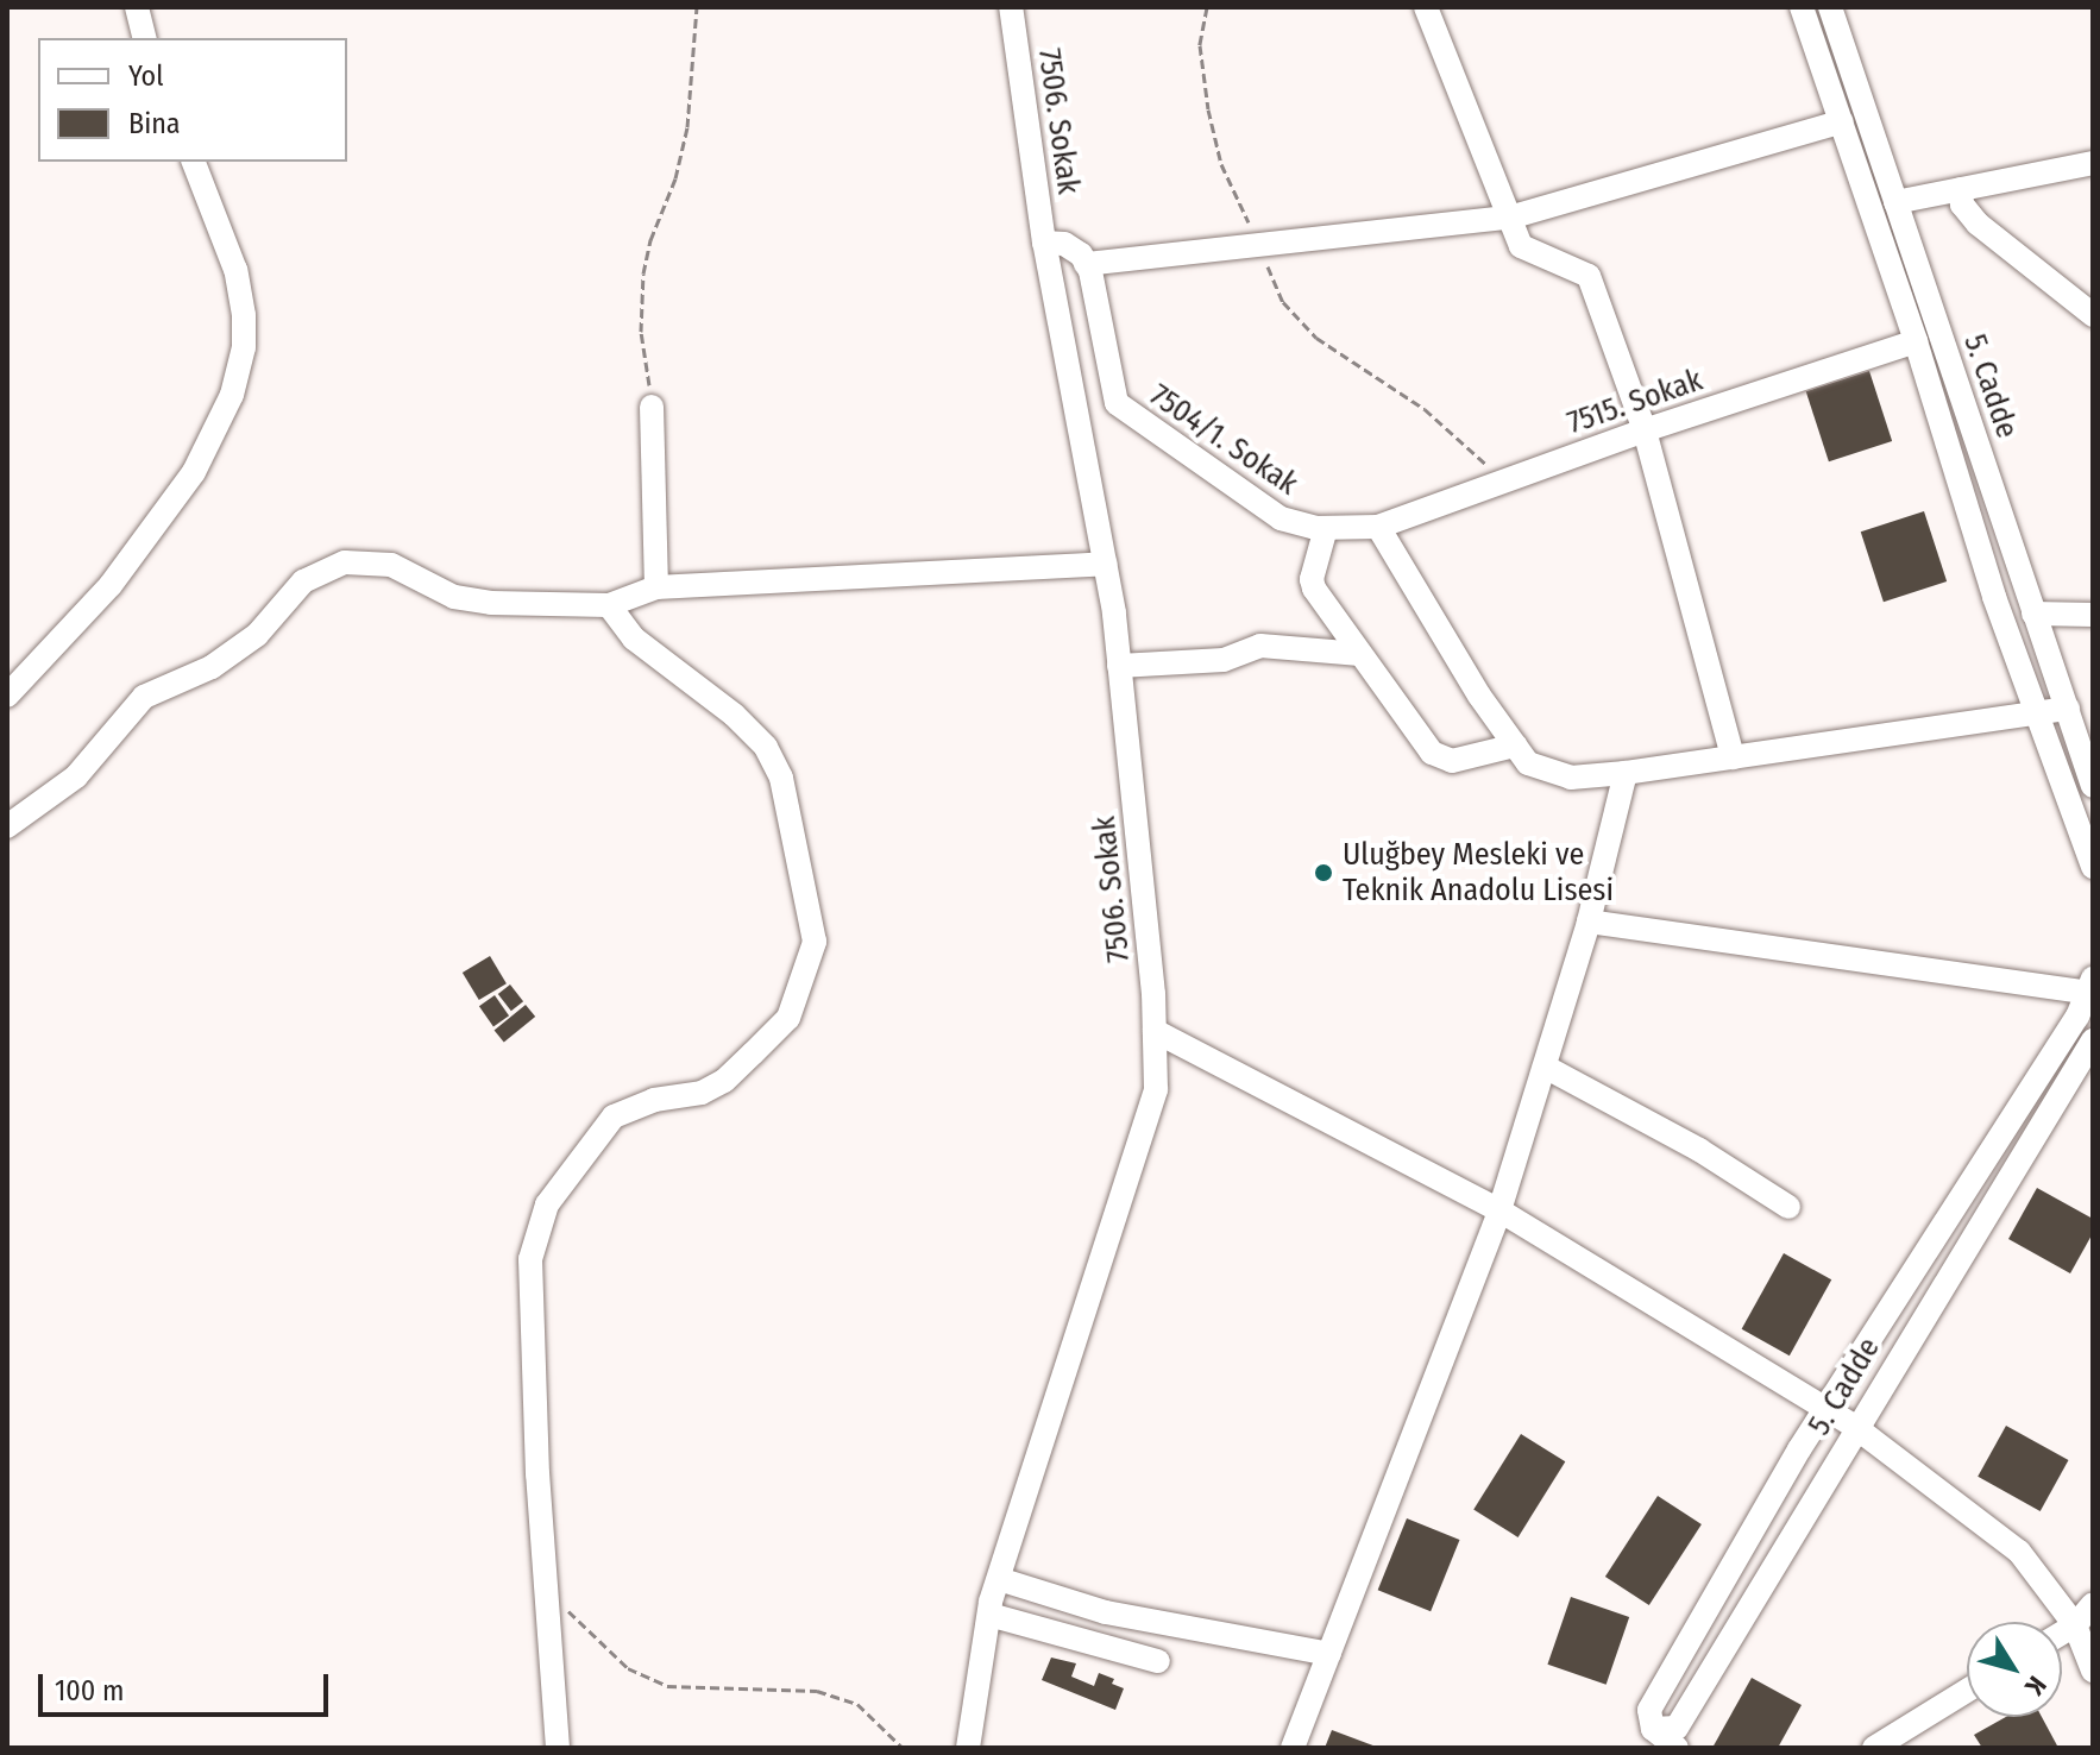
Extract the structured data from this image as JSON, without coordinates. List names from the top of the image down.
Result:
{
  "streets": {
    "street": [
      "7506. Sokak",
      "5. Cadde",
      "7515. Sokak",
      "7504/1. Sokak"
    ]
  },
  "crossings": [
    ["7515. Sokak", "7504/1. Sokak"]
  ],
  "places": ["Uluğbey Mesleki ve Teknik Anadolu Lisesi"],
  "legend": ["Yol", "Bina"],
  "scale_bar": "100 m",
  "north": "bottom right"
}
